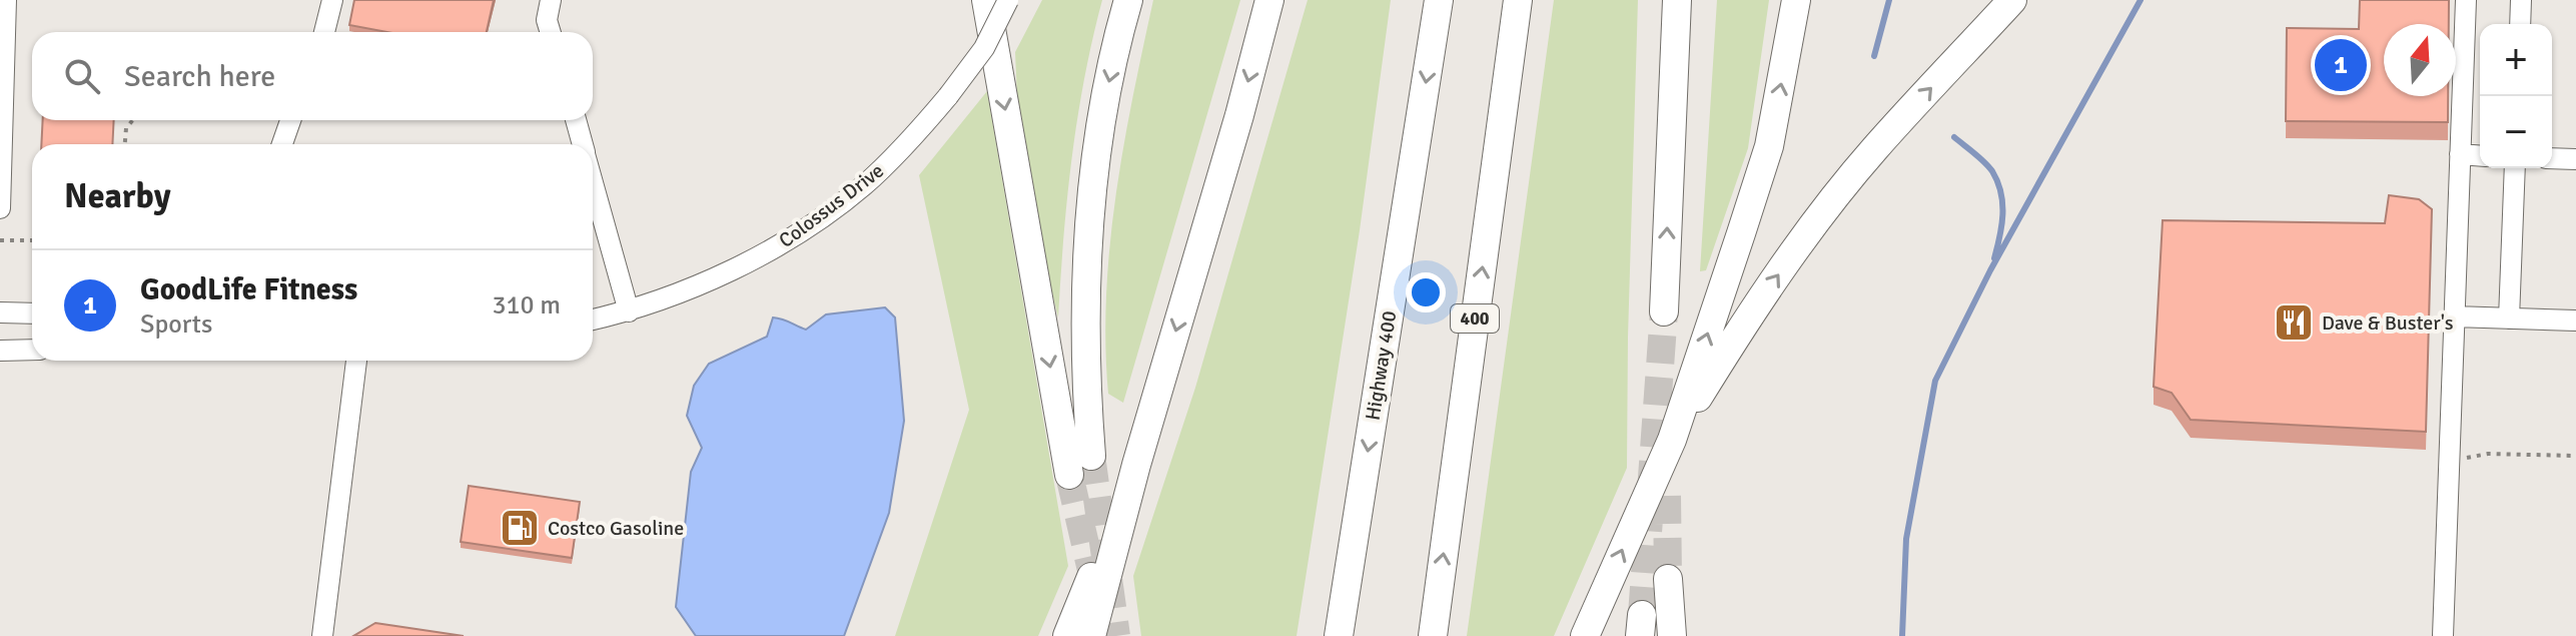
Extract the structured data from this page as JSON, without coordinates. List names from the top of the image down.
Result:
{
  "streets": {
    "highway": ["400", "Highway 400"],
    "street": ["Colossus Drive"]
  },
  "places": {
    "restaurant": ["Dave & Buster's"],
    "fuel station": ["Costco Gasoline"]
  },
  "north": "top",
  "page": {
    "map_buttons": ["+", "−"],
    "search": "Search here",
    "pins": "1",
    "heading": "Nearby",
    "list": [
      {
        "mark": "1",
        "name": "GoodLife Fitness",
        "note": "Sports",
        "value": "310 m"
      }
    ]
  }
}
